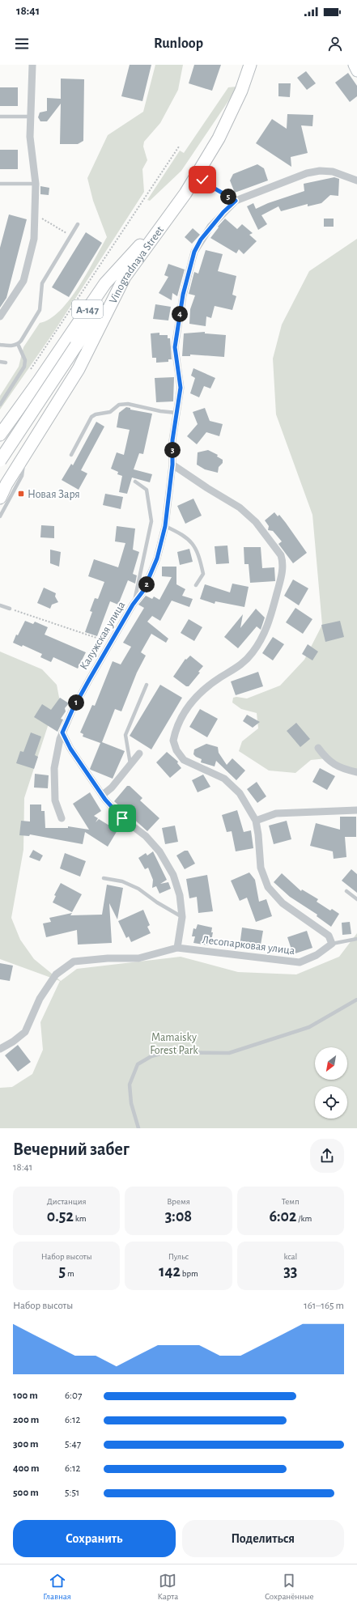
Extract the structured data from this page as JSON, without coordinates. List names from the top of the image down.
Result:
{
  "streets": {
    "main road": ["Vinogradnaya Street", "А-147"],
    "street": ["Калужская улица", "Лесопарковая улица"]
  },
  "crossings": [
    ["Vinogradnaya Street", "А-147"]
  ],
  "parks": ["Mamaisky Forest Park"],
  "places": {
    "transit": ["Новая Заря"]
  },
  "north": "bottom left",
  "page": {
    "status": "18:41",
    "header": "Runloop",
    "pins": [
      "5",
      "4",
      "3",
      "2",
      "1"
    ],
    "heading": ["Вечерний забег", "18:41"],
    "stats": [
      ["Дистанция", "0.52 km"],
      ["Время", "3:08"],
      ["Темп", "6:02 /km"],
      ["Набор высоты", "5 m"],
      ["Пульс", "142 bpm"],
      ["kcal", "33"]
    ],
    "chart": ["Набор высоты", "161–165 m"],
    "list": [
      {
        "name": "100 m",
        "note": "6:07"
      },
      {
        "name": "200 m",
        "note": "6:12"
      },
      {
        "name": "300 m",
        "note": "5:47"
      },
      {
        "name": "400 m",
        "note": "6:12"
      },
      {
        "name": "500 m",
        "note": "5:51"
      }
    ],
    "buttons": ["Сохранить", "Поделиться"],
    "tabs": ["Главная", "Карта", "Сохранённые"]
  }
}
